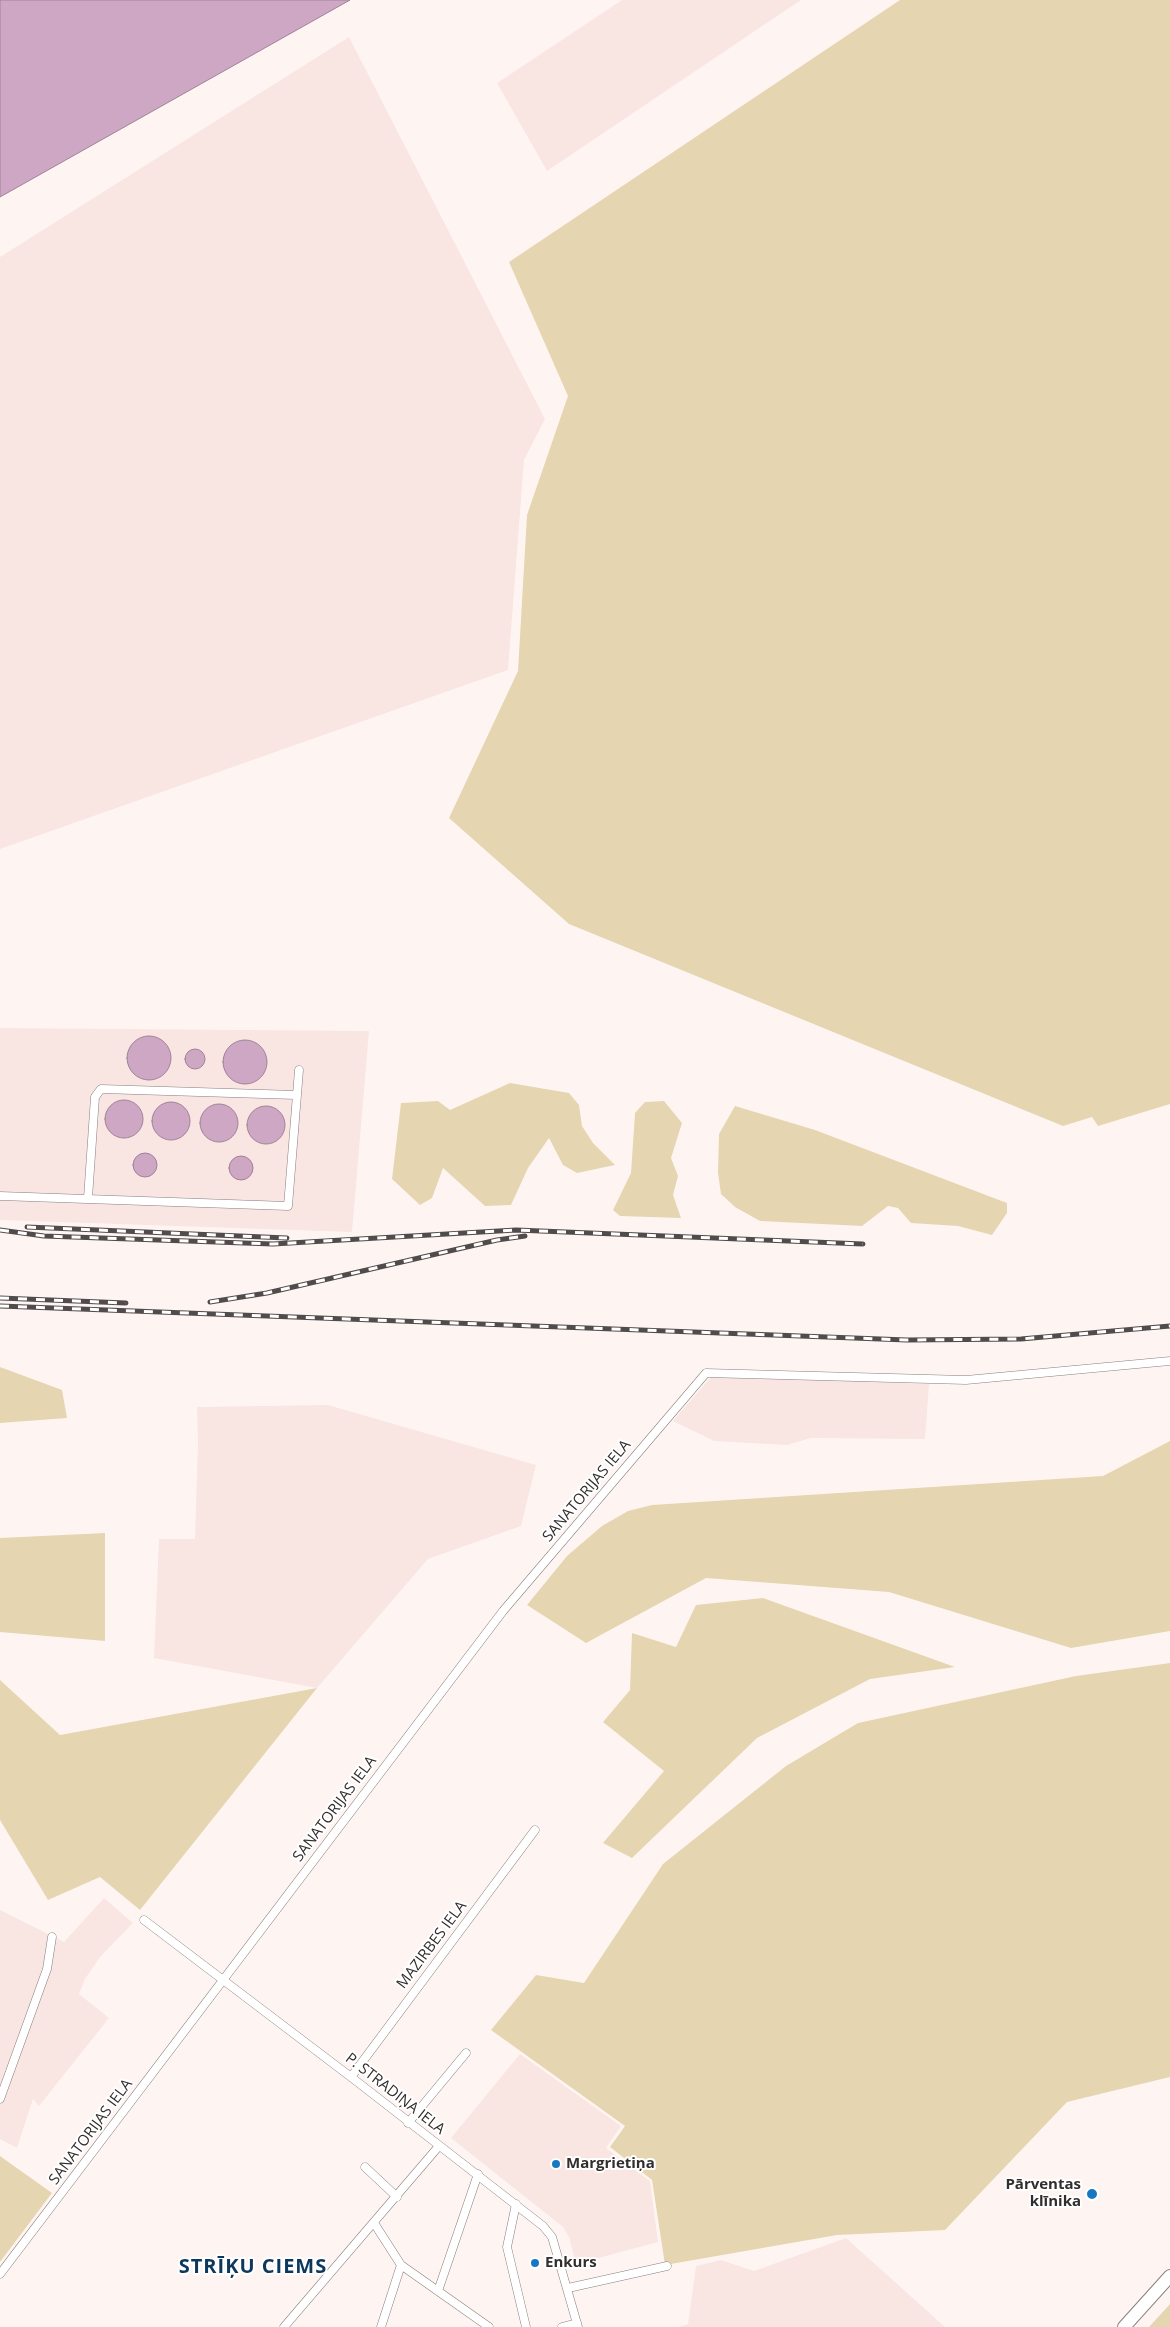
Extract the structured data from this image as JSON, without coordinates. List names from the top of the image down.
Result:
{
  "streets": {
    "street": ["SANATORIJAS IELA", "MAZIRBES IELA", "P. STRADIŅA IELA"]
  },
  "crossings": [
    ["SANATORIJAS IELA", "P. STRADIŅA IELA"],
    ["MAZIRBES IELA", "P. STRADIŅA IELA"]
  ],
  "districts": ["STRĪĶU CIEMS"],
  "places": ["Margrietiņa", "Pārventas klīnika", "Enkurs"]
}
